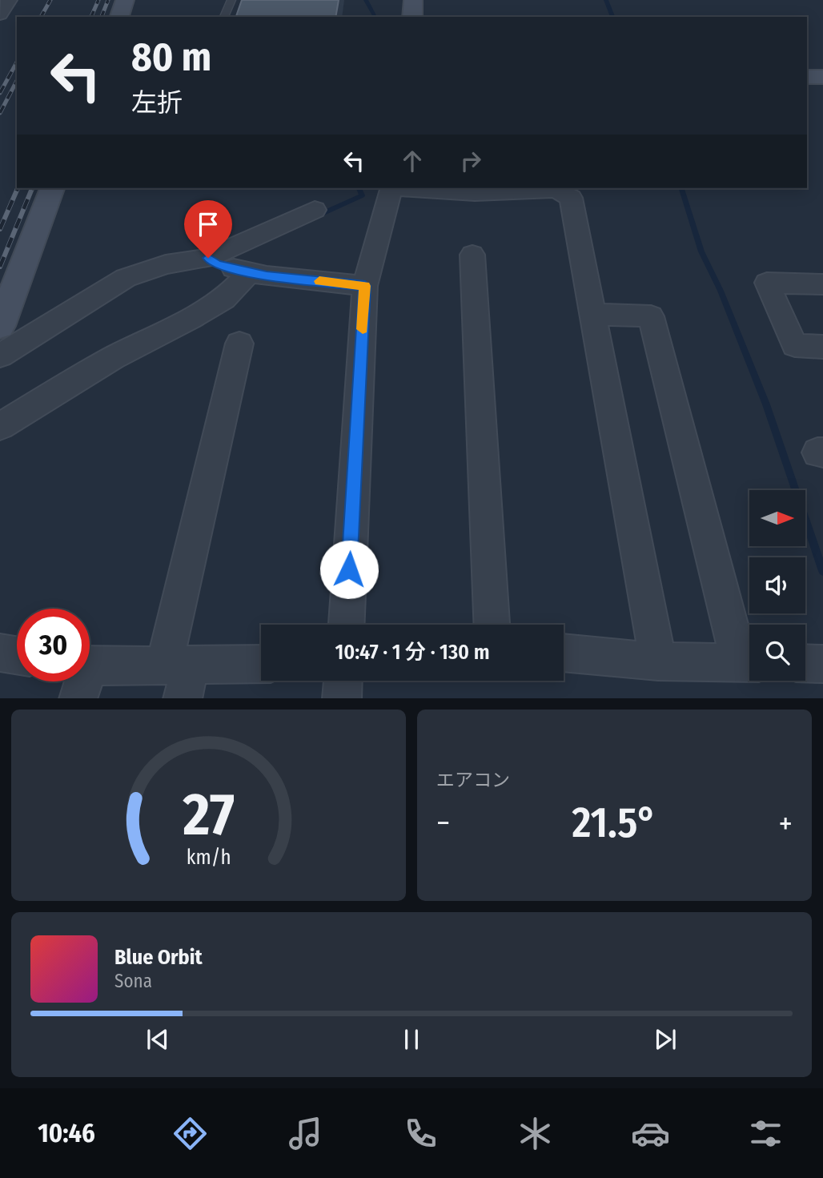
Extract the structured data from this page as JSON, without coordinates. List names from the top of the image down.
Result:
{
  "north": "right",
  "page": {
    "turn": ["80 m", "左折"],
    "limit": "30",
    "trip": "10:47 · 1 分 · 130 m",
    "tile": "エアコン",
    "heat": ["−", "21.5°", "+"],
    "song": ["Blue Orbit", "Sona"],
    "tabs": "10:46",
    "gauge": ["27", "km/h"]
  }
}
